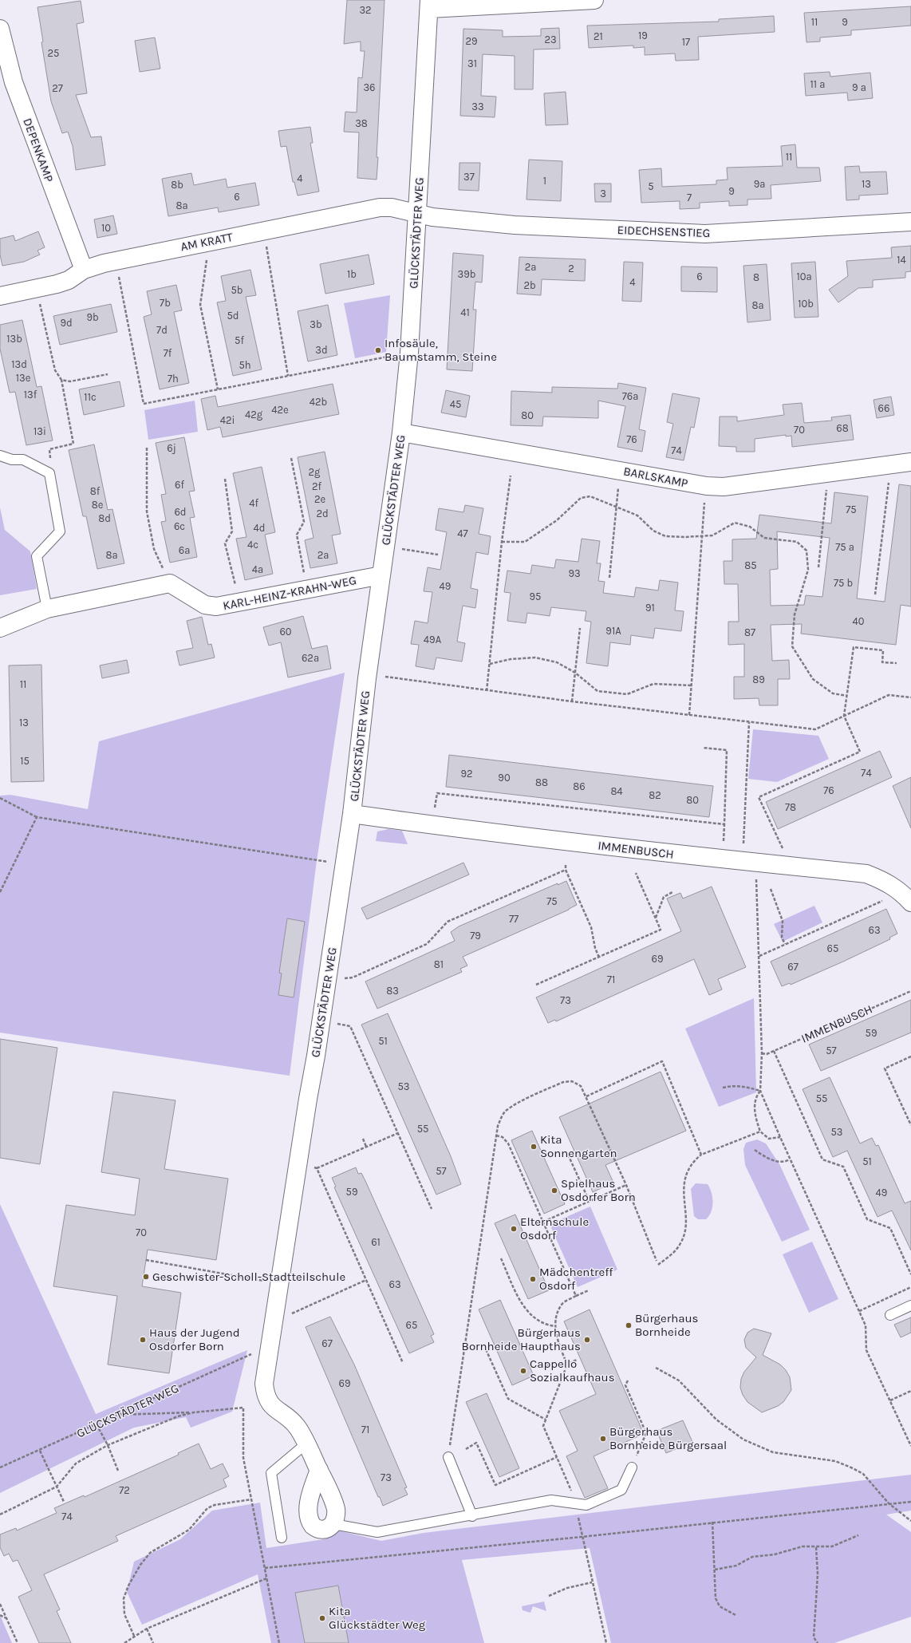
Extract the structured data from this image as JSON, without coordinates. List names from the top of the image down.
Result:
{
  "streets": {
    "street": [
      "DEPENKAMP",
      "EIDECHSENSTIEG",
      "GLÜCKSTÄDTER WEG",
      "AM KRATT",
      "BARLSKAMP",
      "KARL-HEINZ-KRAHN-WEG",
      "IMMENBUSCH"
    ]
  },
  "crossings": [
    ["DEPENKAMP", "AM KRATT"],
    ["EIDECHSENSTIEG", "GLÜCKSTÄDTER WEG"],
    ["EIDECHSENSTIEG", "AM KRATT"],
    ["GLÜCKSTÄDTER WEG", "AM KRATT"],
    ["GLÜCKSTÄDTER WEG", "BARLSKAMP"],
    ["GLÜCKSTÄDTER WEG", "KARL-HEINZ-KRAHN-WEG"],
    ["GLÜCKSTÄDTER WEG", "IMMENBUSCH"]
  ],
  "places": [
    "Infosäule, Baumstamm, Steine",
    "Kita Sonnengarten",
    "Spielhaus Osdorfer Born",
    "Elternschule Osdorf",
    "Geschwister-Scholl-Stadtteilschule",
    "Mädchentreff Osdorf",
    "Bürgerhaus Bornheide",
    "Haus der Jugend Osdorfer Born",
    "Bürgerhaus Bornheide Haupthaus",
    "Cappello Sozialkaufhaus",
    "Bürgerhaus Bornheide Bürgersaal",
    "Kita Glückstädter Weg"
  ],
  "house_numbers": [
    "32",
    "11",
    "9",
    "19",
    "21",
    "23",
    "29",
    "17",
    "25",
    "31",
    "11 a",
    "36",
    "9 a",
    "27",
    "33",
    "38",
    "11",
    "37",
    "4",
    "1",
    "9a",
    "13",
    "8b",
    "5",
    "9",
    "3",
    "6",
    "7",
    "8a",
    "10",
    "14",
    "2a",
    "2",
    "1b",
    "39b",
    "6",
    "10a",
    "8",
    "4",
    "2b",
    "5b",
    "7b",
    "10b",
    "8a",
    "41",
    "5d",
    "9b",
    "9d",
    "3b",
    "7d",
    "13b",
    "5f",
    "3d",
    "7f",
    "13d",
    "5h",
    "13e",
    "7h",
    "13f",
    "76a",
    "11c",
    "42b",
    "45",
    "66",
    "42e",
    "42g",
    "80",
    "42i",
    "68",
    "70",
    "13i",
    "76",
    "6j",
    "74",
    "2g",
    "6f",
    "2f",
    "8f",
    "2e",
    "4f",
    "8e",
    "75",
    "6d",
    "2d",
    "8d",
    "6c",
    "4d",
    "47",
    "4c",
    "75 a",
    "6a",
    "8a",
    "2a",
    "85",
    "4a",
    "93",
    "75 b",
    "49",
    "95",
    "91",
    "40",
    "91A",
    "60",
    "87",
    "49A",
    "62a",
    "89",
    "11",
    "13",
    "15",
    "74",
    "92",
    "90",
    "88",
    "86",
    "76",
    "84",
    "82",
    "80",
    "78",
    "75",
    "77",
    "63",
    "79",
    "65",
    "69",
    "81",
    "67",
    "71",
    "83",
    "73",
    "59",
    "51",
    "57",
    "53",
    "55",
    "55",
    "53",
    "51",
    "57",
    "59",
    "49",
    "70",
    "61",
    "63",
    "65",
    "67",
    "69",
    "71",
    "73",
    "72",
    "74"
  ]
}
